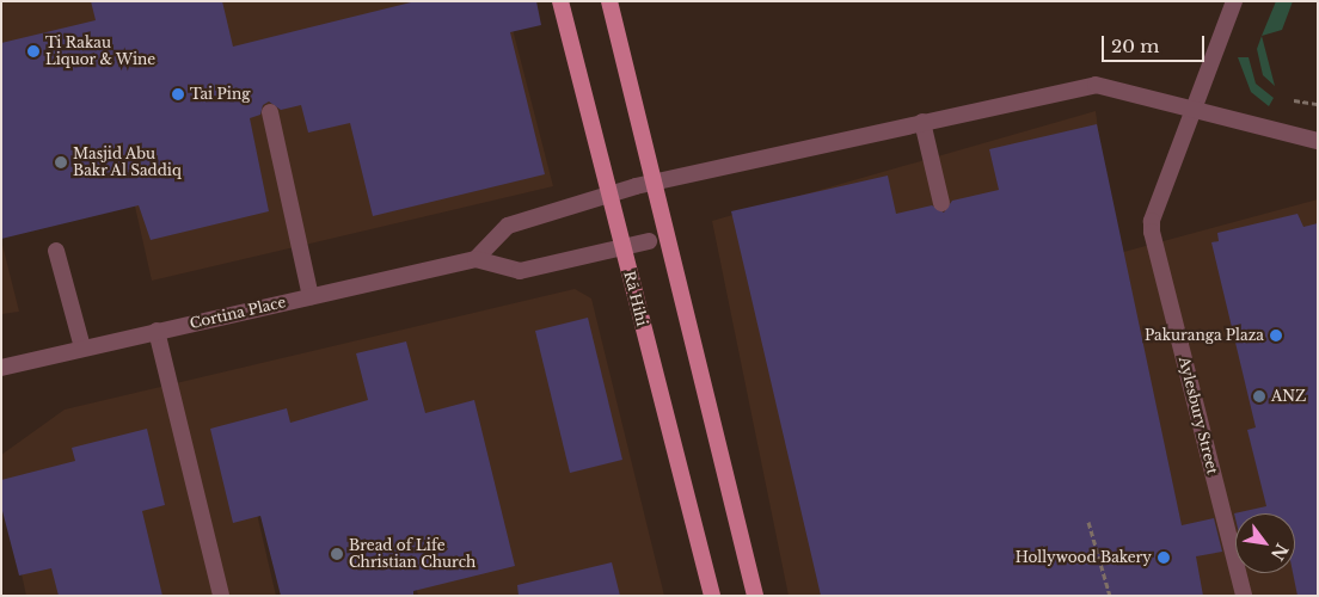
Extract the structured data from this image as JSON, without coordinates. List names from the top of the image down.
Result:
{
  "streets": {
    "main road": ["Rā Hihi"],
    "street": ["Cortina Place", "Aylesbury Street"]
  },
  "places": [
    "Ti Rakau Liquor & Wine",
    "Tai Ping",
    "Masjid Abu Bakr Al Saddiq",
    "Pakuranga Plaza",
    "ANZ",
    "Bread of Life Christian Church",
    "Hollywood Bakery"
  ],
  "scale_bar": "20 m",
  "north": "bottom right"
}
